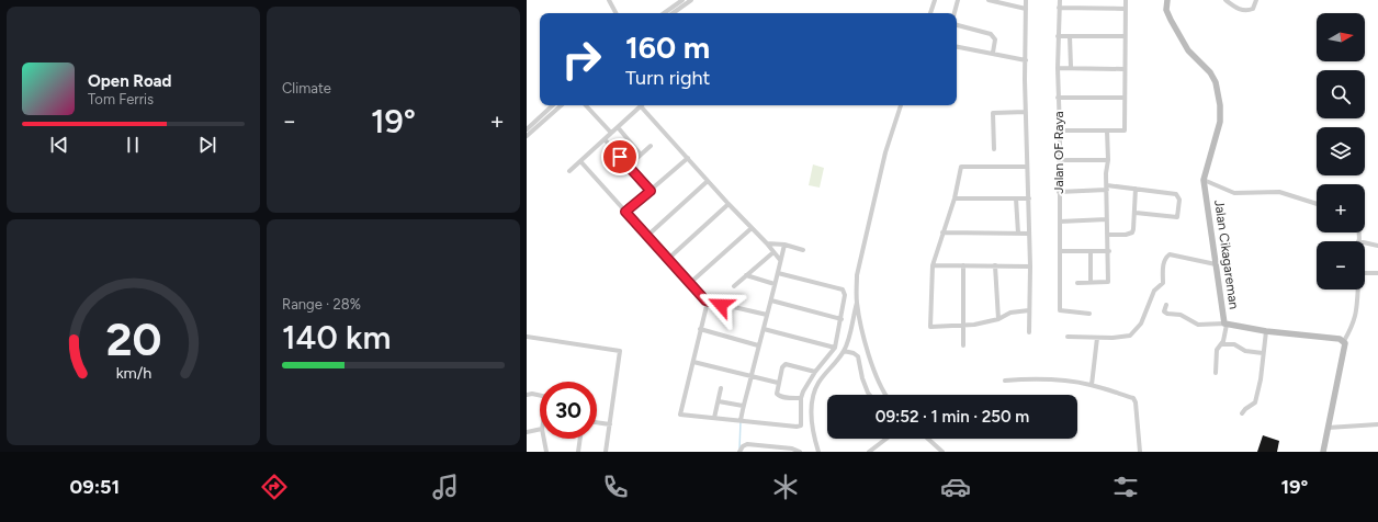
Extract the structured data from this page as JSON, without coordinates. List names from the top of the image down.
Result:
{
  "streets": {
    "street": ["Jalan OF Raya", "Jalan Cikagareman"]
  },
  "north": "right",
  "page": {
    "tile": [
      "Climate",
      ["Range · 28%", "140 km"]
    ],
    "map_buttons": ["+", "−"],
    "turn": ["160 m", "Turn right"],
    "song": ["Open Road", "Tom Ferris"],
    "heat": ["−", "19°", "+"],
    "limit": "30",
    "trip": "09:52 · 1 min · 250 m",
    "tabs": ["09:51", "19°"],
    "gauge": ["20", "km/h"]
  }
}
